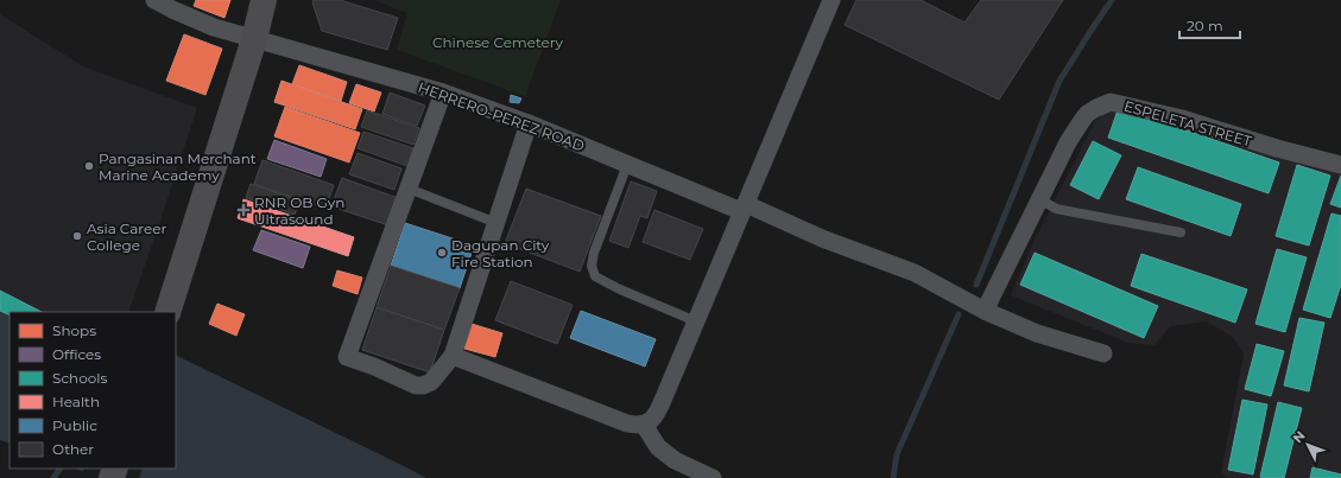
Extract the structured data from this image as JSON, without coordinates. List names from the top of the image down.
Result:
{
  "streets": {
    "street": ["HERRERO-PEREZ ROAD", "ESPELETA STREET"]
  },
  "crossings": [
    ["HERRERO-PEREZ ROAD", "ESPELETA STREET"]
  ],
  "parks": ["Chinese Cemetery"],
  "places": {
    "other": ["Pangasinan Merchant Marine Academy", "Asia Career College", "Dagupan City Fire Station"],
    "health": ["RNR OB Gyn Ultrasound"]
  },
  "legend": [
    "Shops",
    "Offices",
    "Schools",
    "Health",
    "Public",
    "Other"
  ],
  "scale_bar": "20 m",
  "north": "top left"
}
